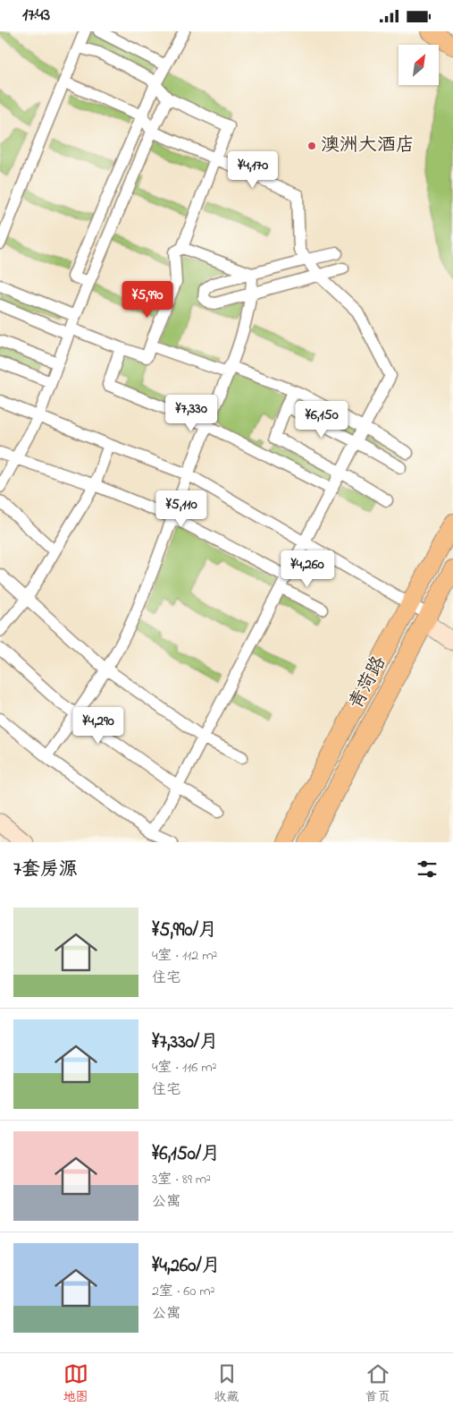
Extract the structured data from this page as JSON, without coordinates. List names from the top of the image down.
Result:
{
  "streets": {
    "main road": ["青菏路"]
  },
  "places": ["澳洲大酒店"],
  "north": "top right",
  "page": {
    "status": "17:43",
    "price": [
      "¥4,170",
      "¥5,990",
      "¥7,330",
      "¥6,150",
      "¥5,110",
      "¥4,260",
      "¥4,290"
    ],
    "heading": "7套房源",
    "list": [
      {
        "name": "¥5,990/月",
        "note": "4室 · 112 m² · 住宅"
      },
      {
        "name": "¥7,330/月",
        "note": "4室 · 116 m² · 住宅"
      },
      {
        "name": "¥6,150/月",
        "note": "3室 · 89 m² · 公寓"
      },
      {
        "name": "¥4,260/月",
        "note": "2室 · 60 m² · 公寓"
      }
    ],
    "tabs": ["地图", "收藏", "首页"]
  }
}
